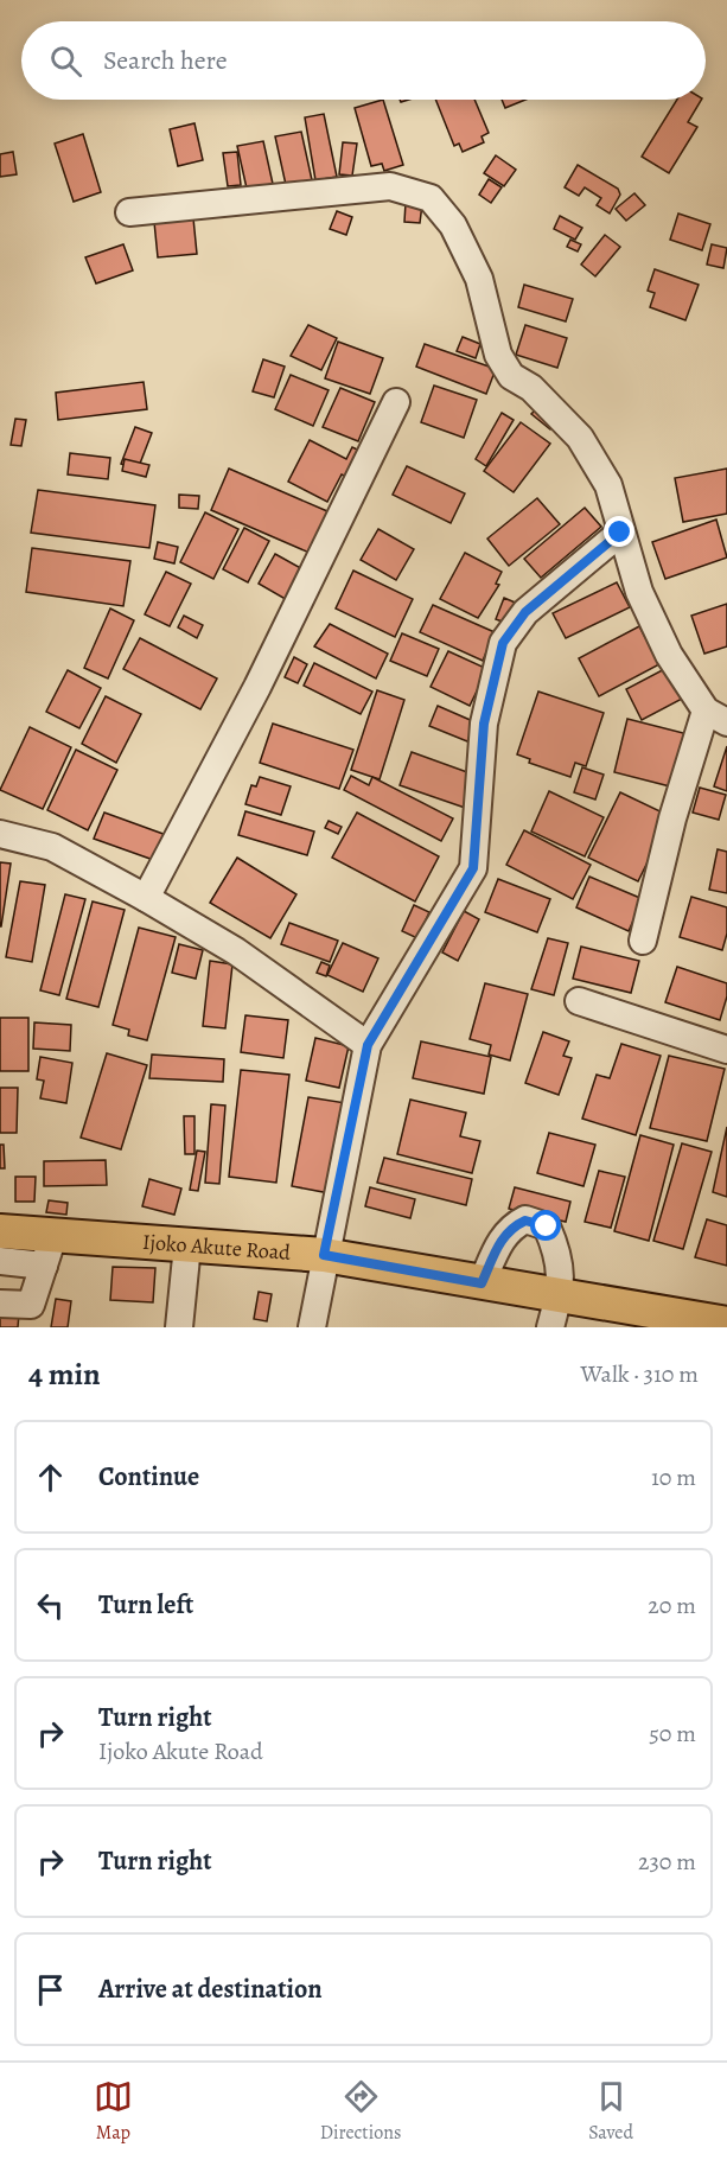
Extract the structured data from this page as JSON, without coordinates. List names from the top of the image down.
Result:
{
  "streets": {
    "main road": ["Ijoko Akute Road"]
  },
  "page": {
    "search": "Search here",
    "heading": ["4 min", "Walk · 310 m"],
    "list": [
      ["Continue", "10 m"],
      ["Turn left", "20 m"],
      ["Turn right", "Ijoko Akute Road", "50 m"],
      ["Turn right", "230 m"],
      "Arrive at destination"
    ],
    "nav": ["Map", "Directions", "Saved"]
  }
}
